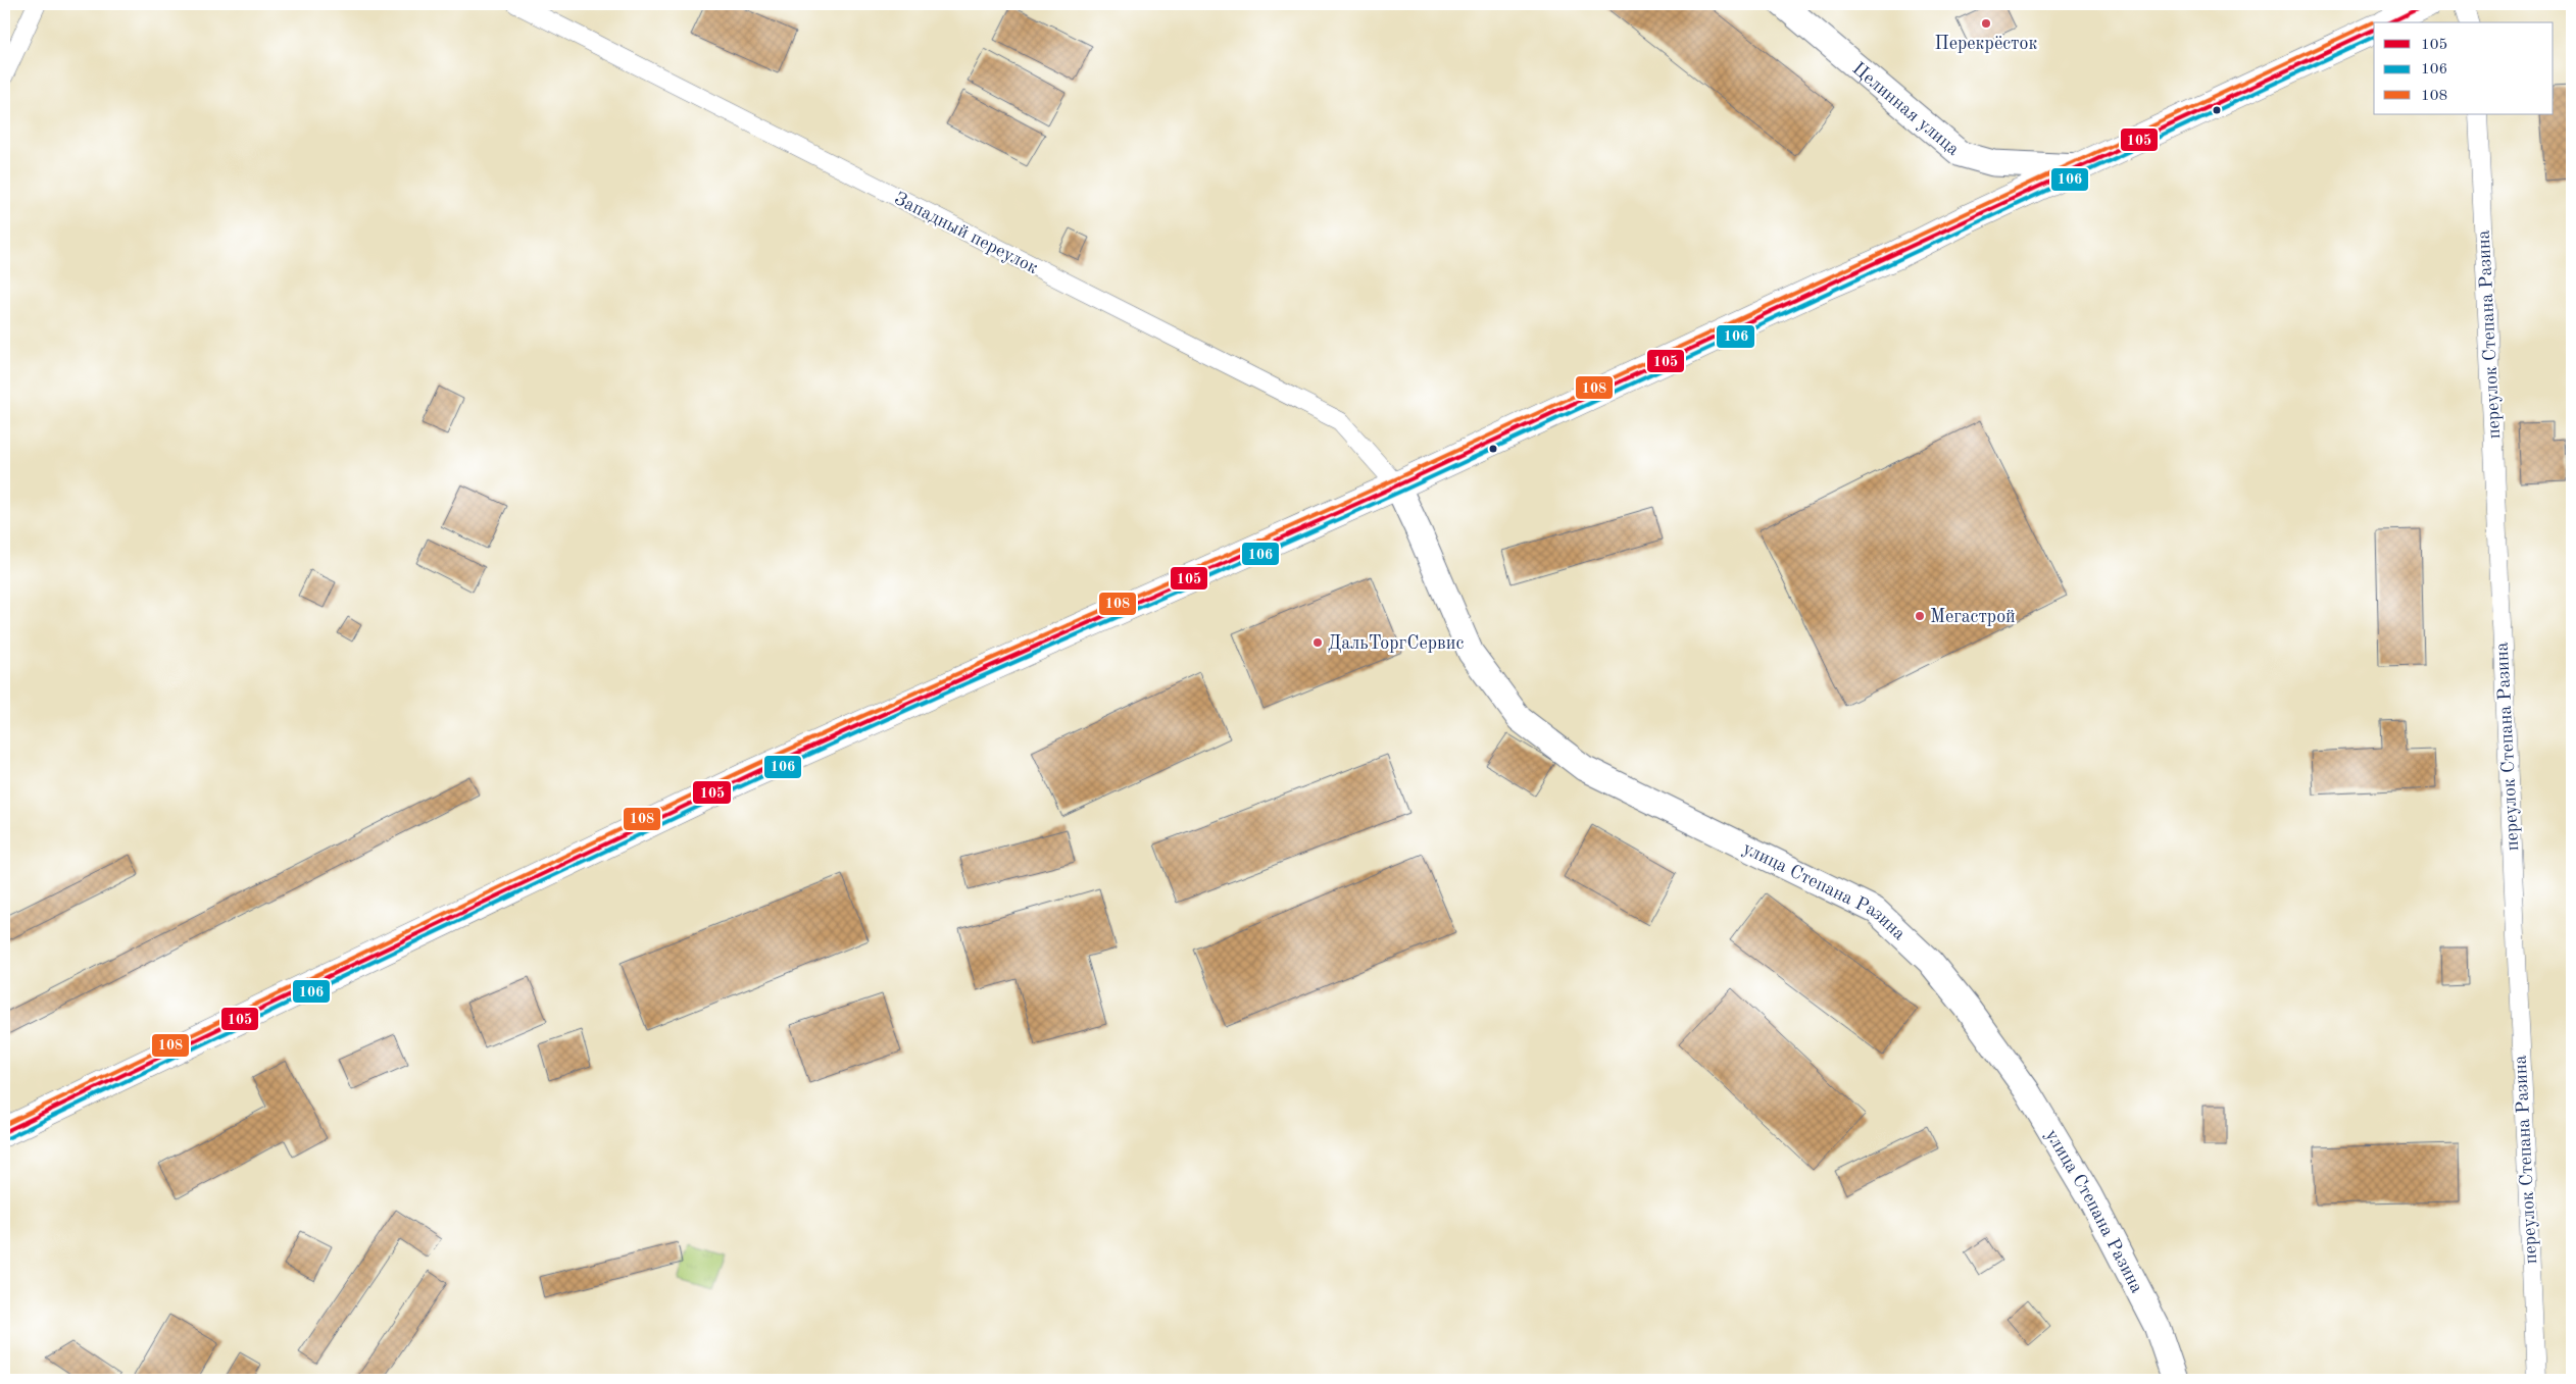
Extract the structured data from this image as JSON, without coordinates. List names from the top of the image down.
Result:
{
  "streets": {
    "street": [
      "Целинная улица",
      "Западный переулок",
      "переулок Степана Разина",
      "улица Степана Разина"
    ]
  },
  "crossings": [
    ["Западный переулок", "улица Степана Разина"]
  ],
  "places": ["Перекрёсток", "Мегастрой", "ДальТоргСервис"],
  "lines": ["transit line 105", "transit line 108", "transit line 106"],
  "legend": ["105", "106", "108"]
}
